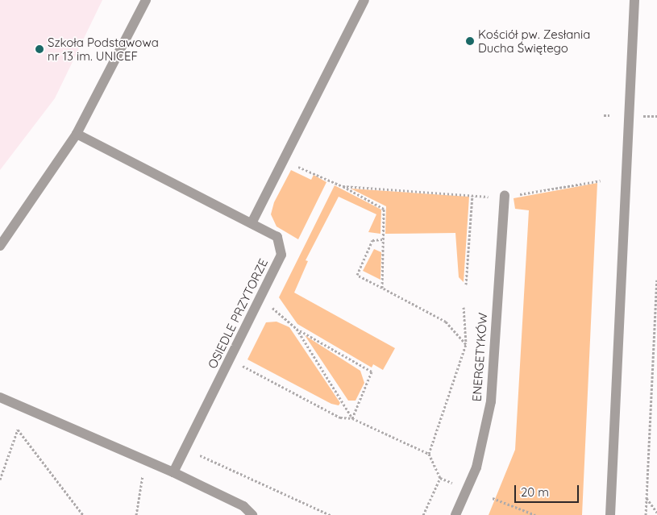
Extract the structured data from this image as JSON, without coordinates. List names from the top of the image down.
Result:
{
  "streets": {
    "street": ["OSIEDLE PRZYTORZE", "ENERGETYKÓW"]
  },
  "places": ["Kościół pw. Zesłania Ducha Świętego", "Szkoła Podstawowa nr 13 im. UNICEF"],
  "scale_bar": "20 m"
}
